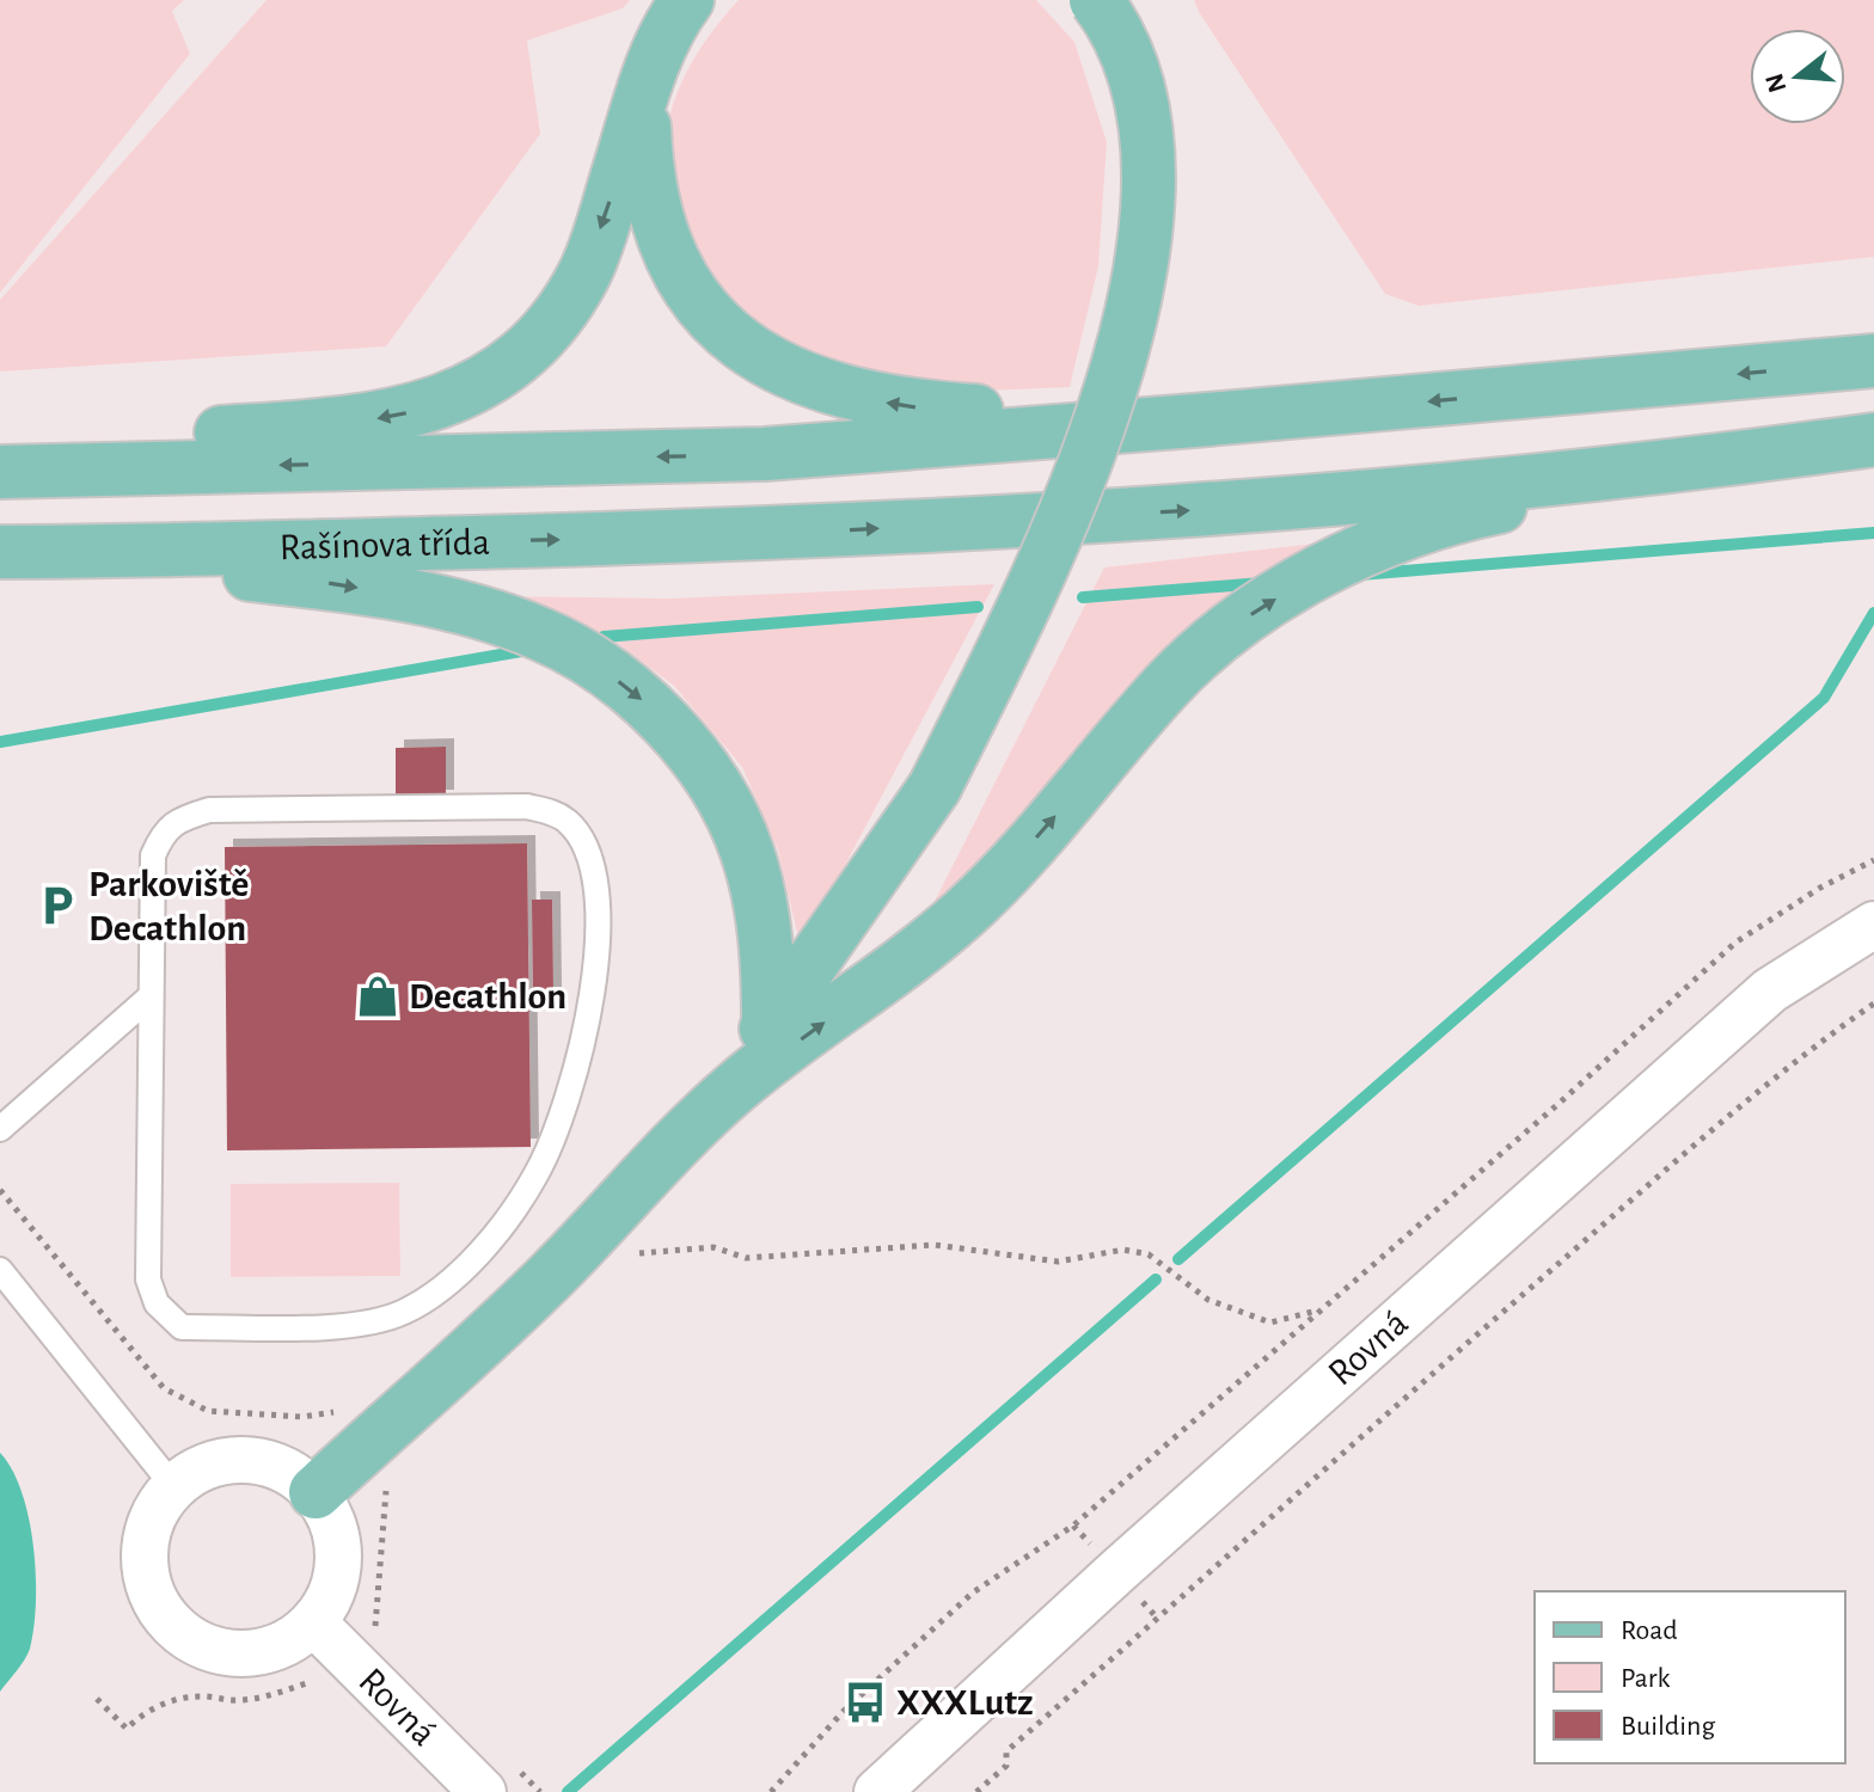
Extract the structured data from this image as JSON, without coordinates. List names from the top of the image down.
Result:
{
  "streets": {
    "main road": ["Rašínova třída"],
    "street": ["Rovná"]
  },
  "places": {
    "parking": ["Parkoviště Decathlon"],
    "shop": ["Decathlon"],
    "bus stop": ["XXXLutz"]
  },
  "legend": ["Road", "Park", "Building"],
  "north": "left"
}
